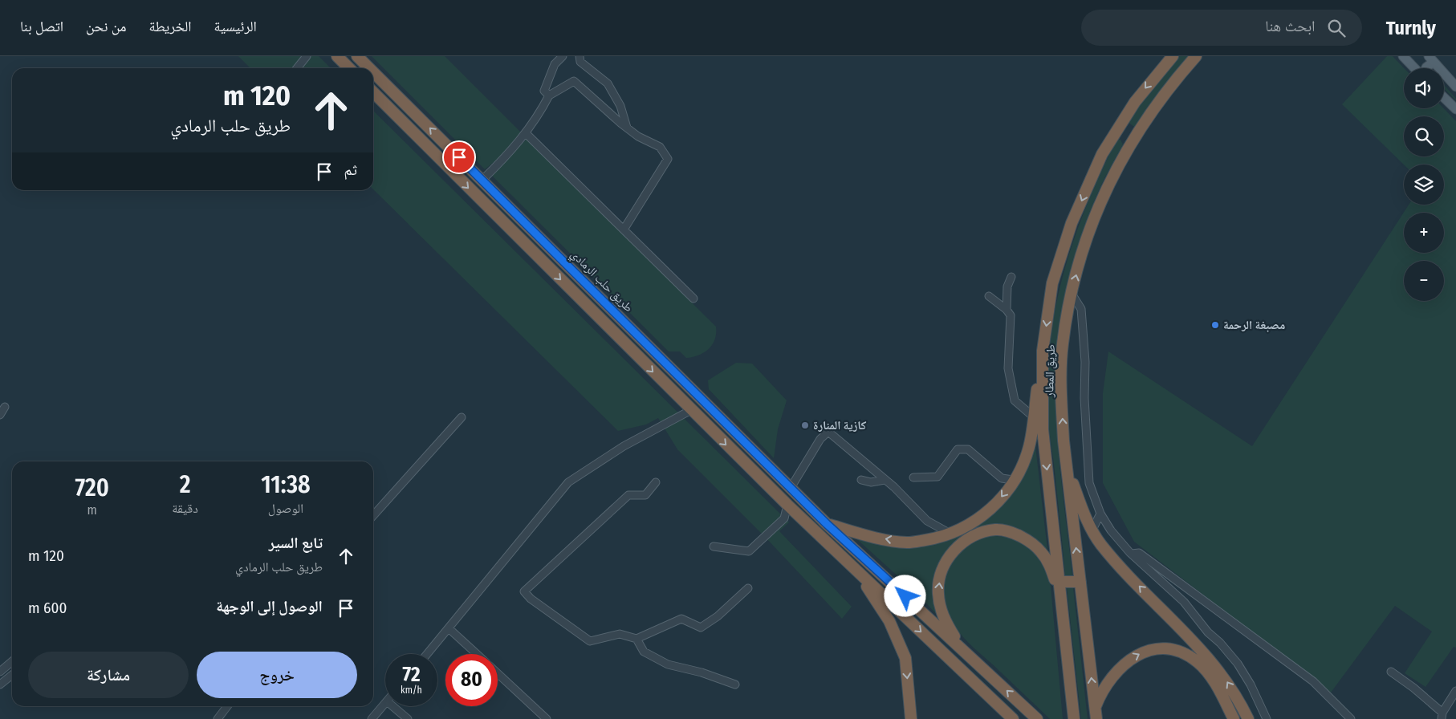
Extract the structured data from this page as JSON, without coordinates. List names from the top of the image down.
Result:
{
  "streets": {
    "highway": ["طريق حلب الرمادي", "طريق المطار"]
  },
  "places": ["مصبغة الرحمة", "كازية المنارة"],
  "page": {
    "header": "Turnly",
    "search": "ابحث هنا",
    "nav": [
      "الرئيسية",
      "الخريطة",
      "من نحن",
      "اتصل بنا"
    ],
    "map_buttons": ["+", "−"],
    "turn": ["120 m", "طريق حلب الرمادي"],
    "then": "ثم",
    "eta": [
      "11:38",
      "الوصول",
      "2",
      "دقيقة",
      "720",
      "m"
    ],
    "list": [
      {
        "name": "تابع السير",
        "note": "طريق حلب الرمادي",
        "value": "120 m"
      },
      {
        "name": "الوصول إلى الوجهة",
        "value": "600 m"
      }
    ],
    "buttons": ["خروج", "مشاركة"],
    "speed": "72 km/h",
    "limit": "80"
  }
}
